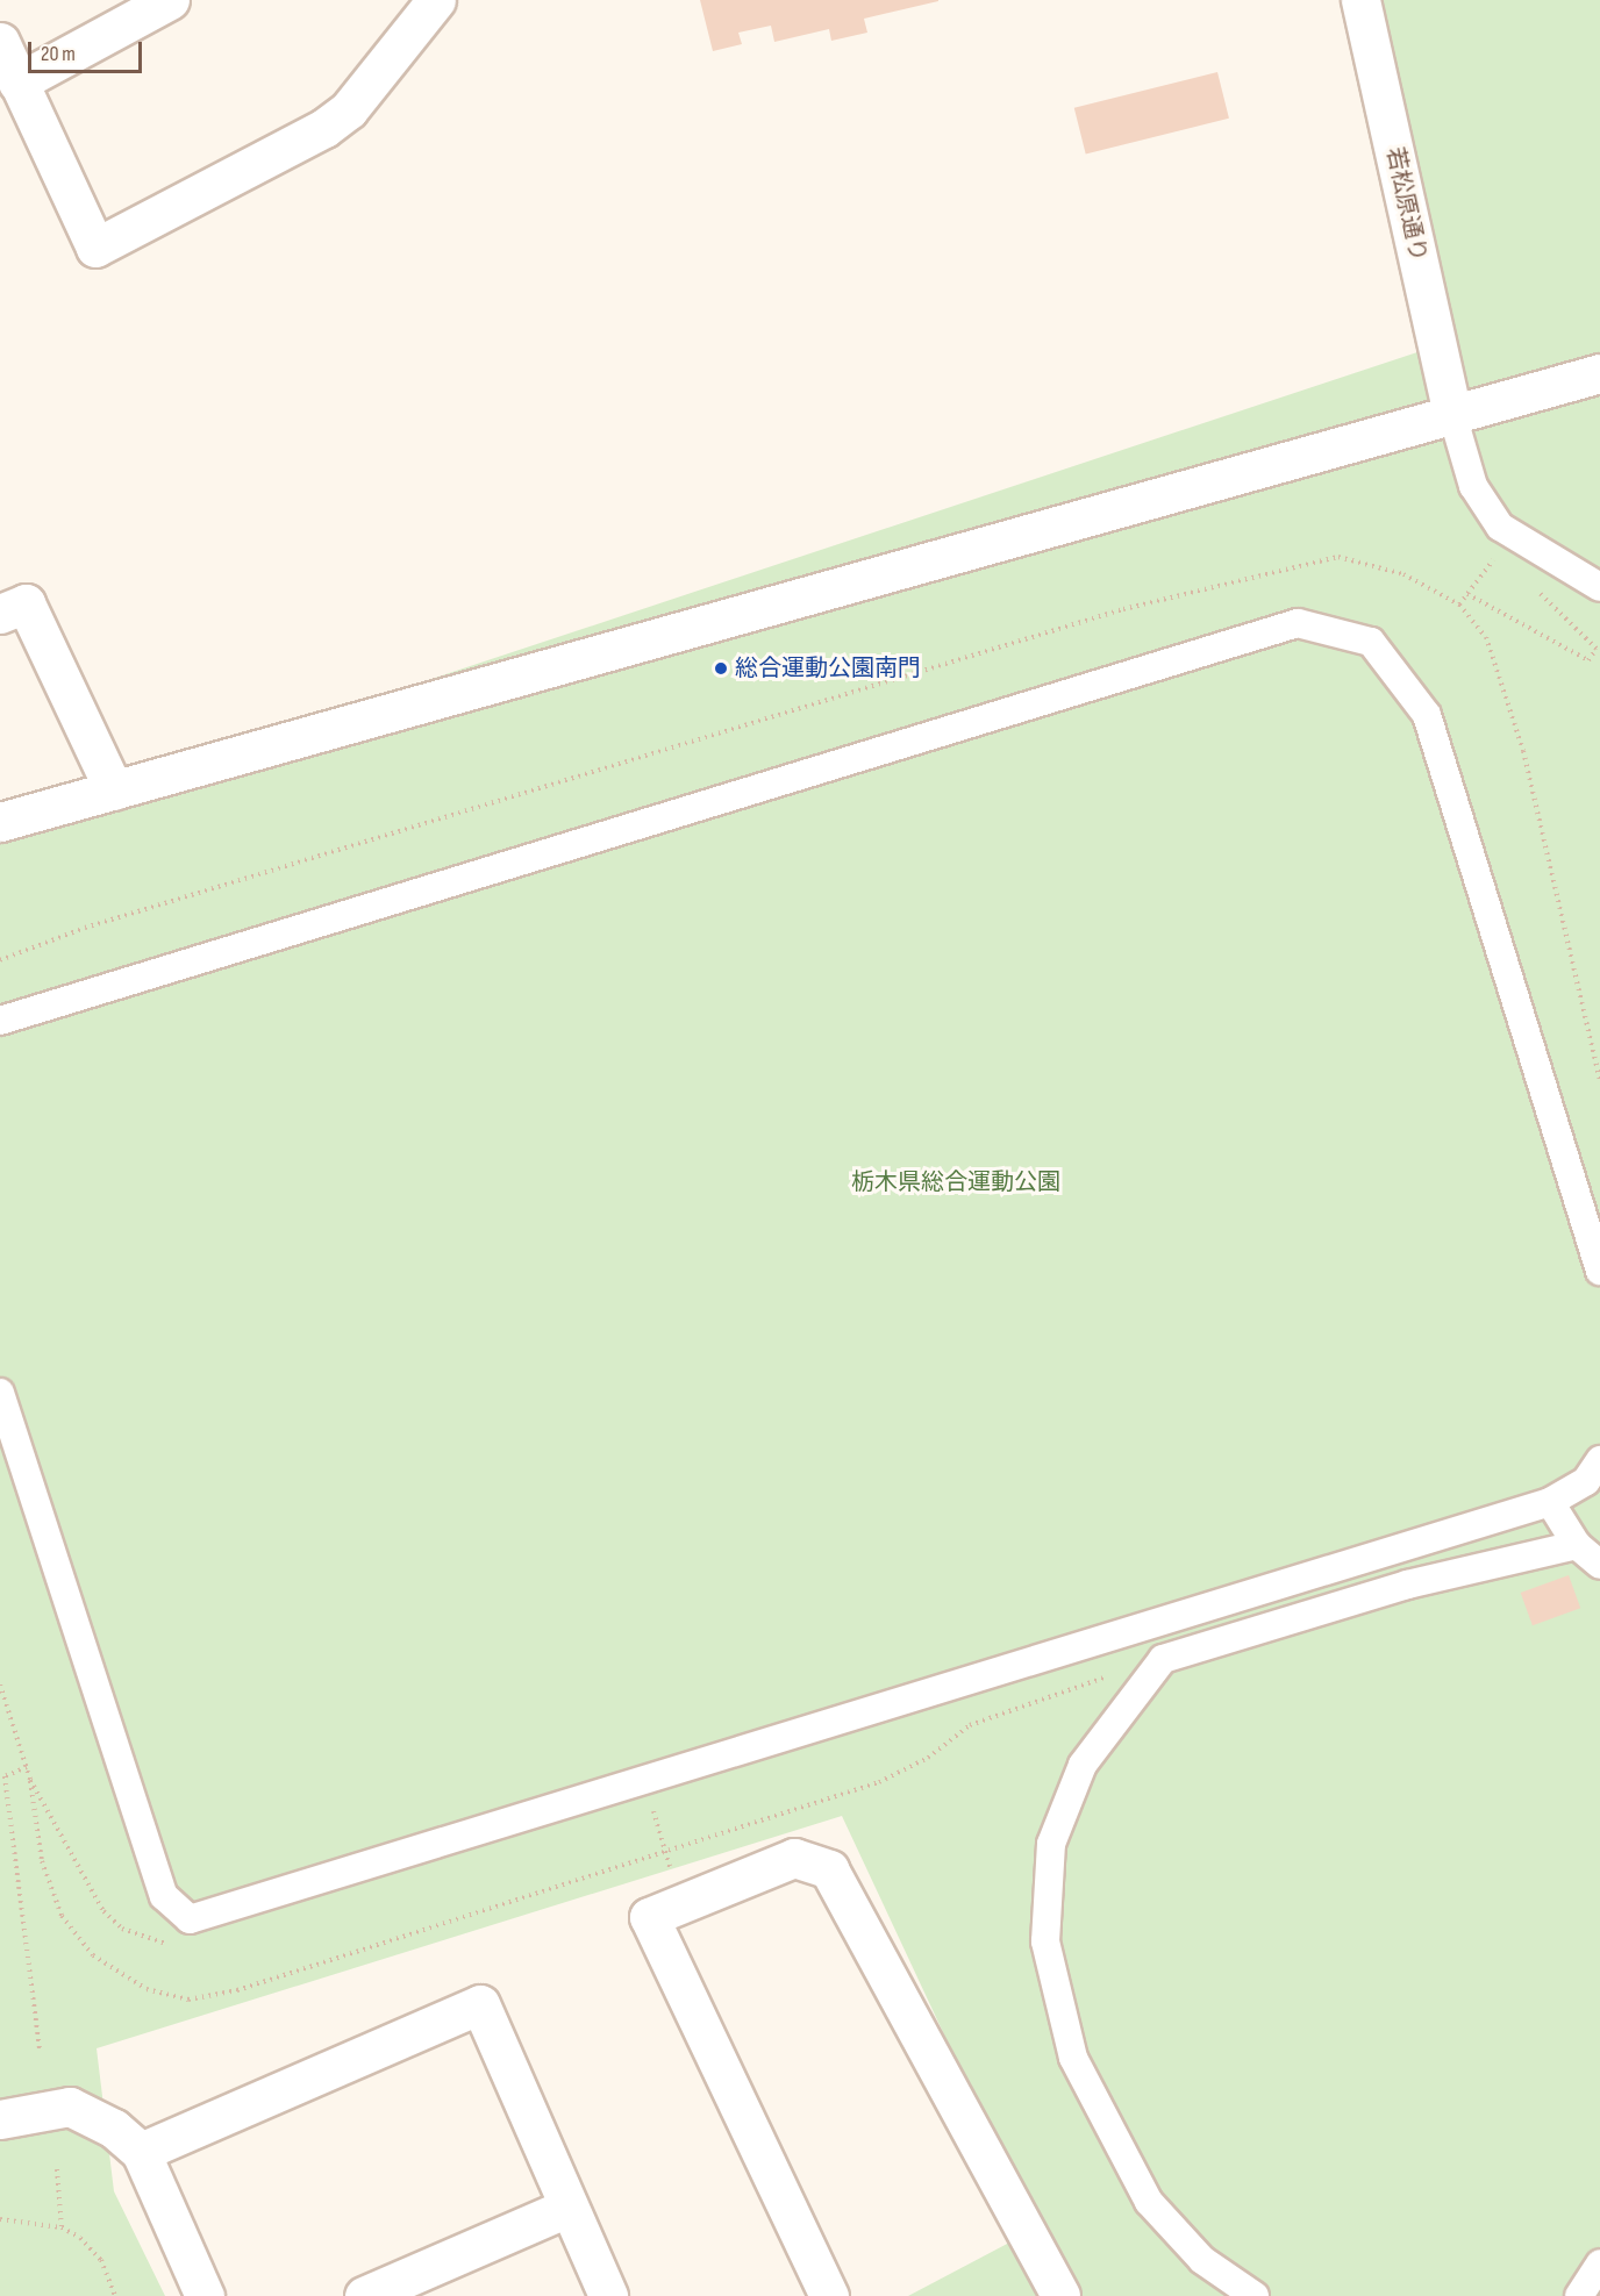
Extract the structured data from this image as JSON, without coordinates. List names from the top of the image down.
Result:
{
  "streets": {
    "street": ["若松原通り"]
  },
  "parks": ["栃木県総合運動公園"],
  "places": ["総合運動公園南門"],
  "scale_bar": "20 m"
}
